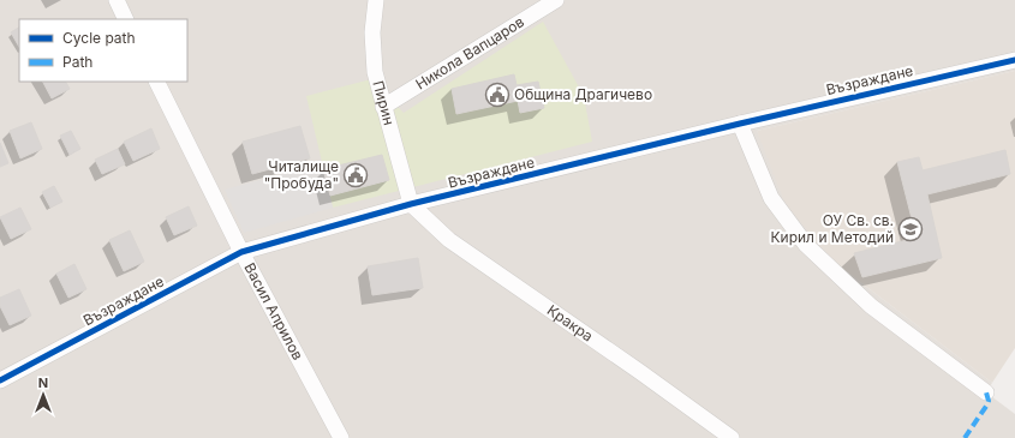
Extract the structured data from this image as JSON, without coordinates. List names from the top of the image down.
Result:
{
  "streets": {
    "street": [
      "Никола Вапцаров",
      "Възраждане",
      "Пирин",
      "Васил Априлов",
      "Кракра"
    ]
  },
  "crossings": [
    ["Никола Вапцаров", "Пирин"],
    ["Възраждане", "Пирин"],
    ["Възраждане", "Васил Априлов"],
    ["Възраждане", "Кракра"],
    ["Пирин", "Кракра"]
  ],
  "places": {
    "public building": ["Община Драгичево", "Читалище \"Пробуда\""],
    "school or university": ["ОУ Св. св. Кирил и Методий"]
  },
  "legend": ["Cycle path", "Path"],
  "north": "top"
}
